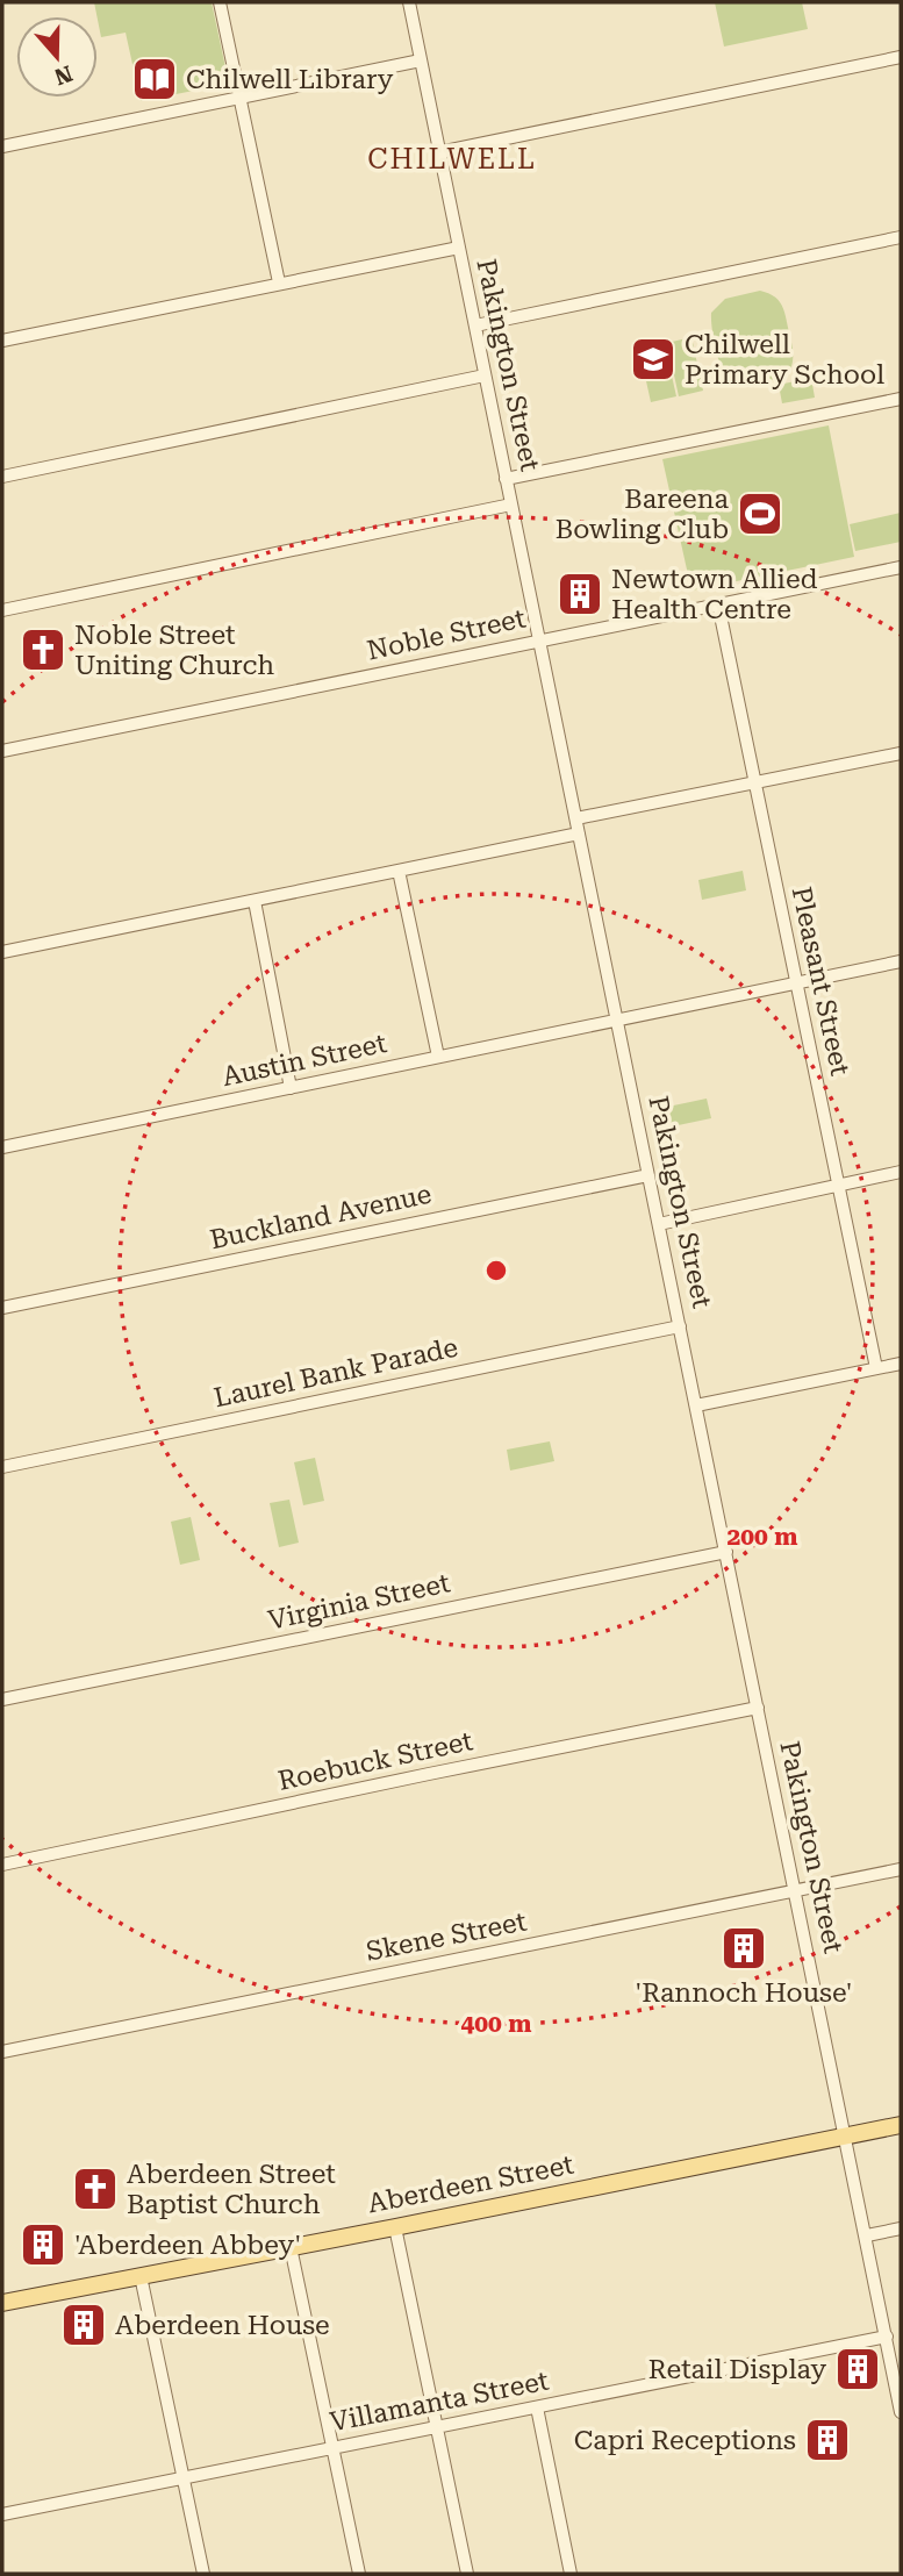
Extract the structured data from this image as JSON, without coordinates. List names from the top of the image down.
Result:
{
  "streets": {
    "main road": ["Aberdeen Street"],
    "street": [
      "Pakington Street",
      "Noble Street",
      "Pleasant Street",
      "Austin Street",
      "Buckland Avenue",
      "Laurel Bank Parade",
      "Virginia Street",
      "Roebuck Street",
      "Skene Street",
      "Villamanta Street"
    ]
  },
  "crossings": [
    ["Pakington Street", "Noble Street"],
    ["Pakington Street", "Austin Street"],
    ["Pakington Street", "Buckland Avenue"],
    ["Pakington Street", "Laurel Bank Parade"],
    ["Pakington Street", "Virginia Street"],
    ["Pakington Street", "Roebuck Street"],
    ["Pakington Street", "Skene Street"],
    ["Pakington Street", "Aberdeen Street"],
    ["Pakington Street", "Villamanta Street"],
    ["Noble Street", "Pleasant Street"],
    ["Pleasant Street", "Austin Street"]
  ],
  "districts": ["CHILWELL"],
  "places": {
    "library": ["Chilwell Library"],
    "school or university": ["Chilwell Primary School"],
    "sports": ["Bareena Bowling Club"],
    "building": [
      "Newtown Allied Health Centre",
      "'Rannoch House'",
      "'Aberdeen Abbey'",
      "Aberdeen House",
      "Retail Display",
      "Capri Receptions"
    ],
    "church": ["Noble Street Uniting Church", "Aberdeen Street Baptist Church"]
  },
  "north": "bottom",
  "rings": ["200 m", "400 m"]
}
